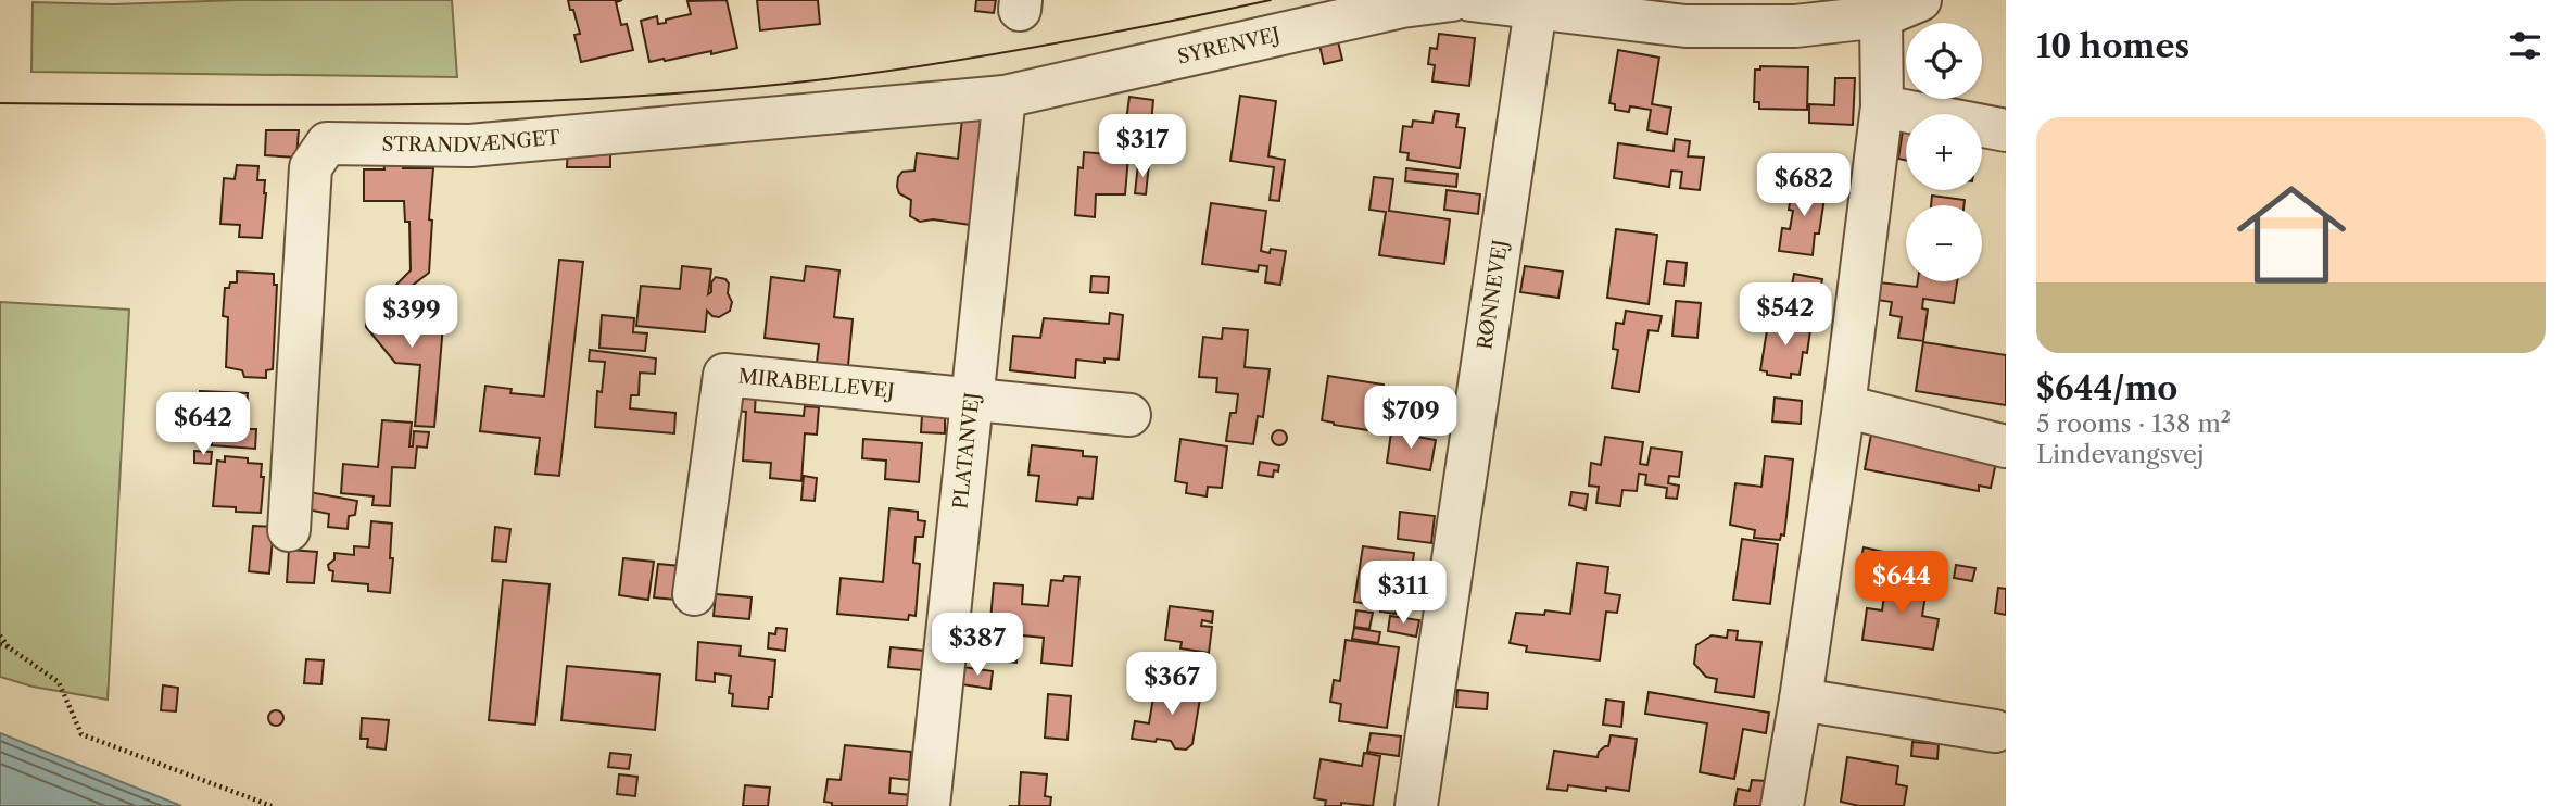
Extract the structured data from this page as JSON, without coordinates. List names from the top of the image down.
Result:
{
  "streets": {
    "street": [
      "SYRENVEJ",
      "STRANDVÆNGET",
      "RØNNEVEJ",
      "MIRABELLEVEJ",
      "PLATANVEJ"
    ]
  },
  "crossings": [
    ["SYRENVEJ", "STRANDVÆNGET"],
    ["SYRENVEJ", "PLATANVEJ"],
    ["STRANDVÆNGET", "PLATANVEJ"],
    ["MIRABELLEVEJ", "PLATANVEJ"]
  ],
  "page": {
    "heading": "10 homes",
    "map_buttons": ["+", "−"],
    "list": [
      {
        "name": "$644/mo",
        "note": "5 rooms · 138 m² · Lindevangsvej"
      }
    ],
    "price": [
      "$317",
      "$682",
      "$542",
      "$399",
      "$709",
      "$642",
      "$644",
      "$311",
      "$387",
      "$367"
    ]
  }
}
